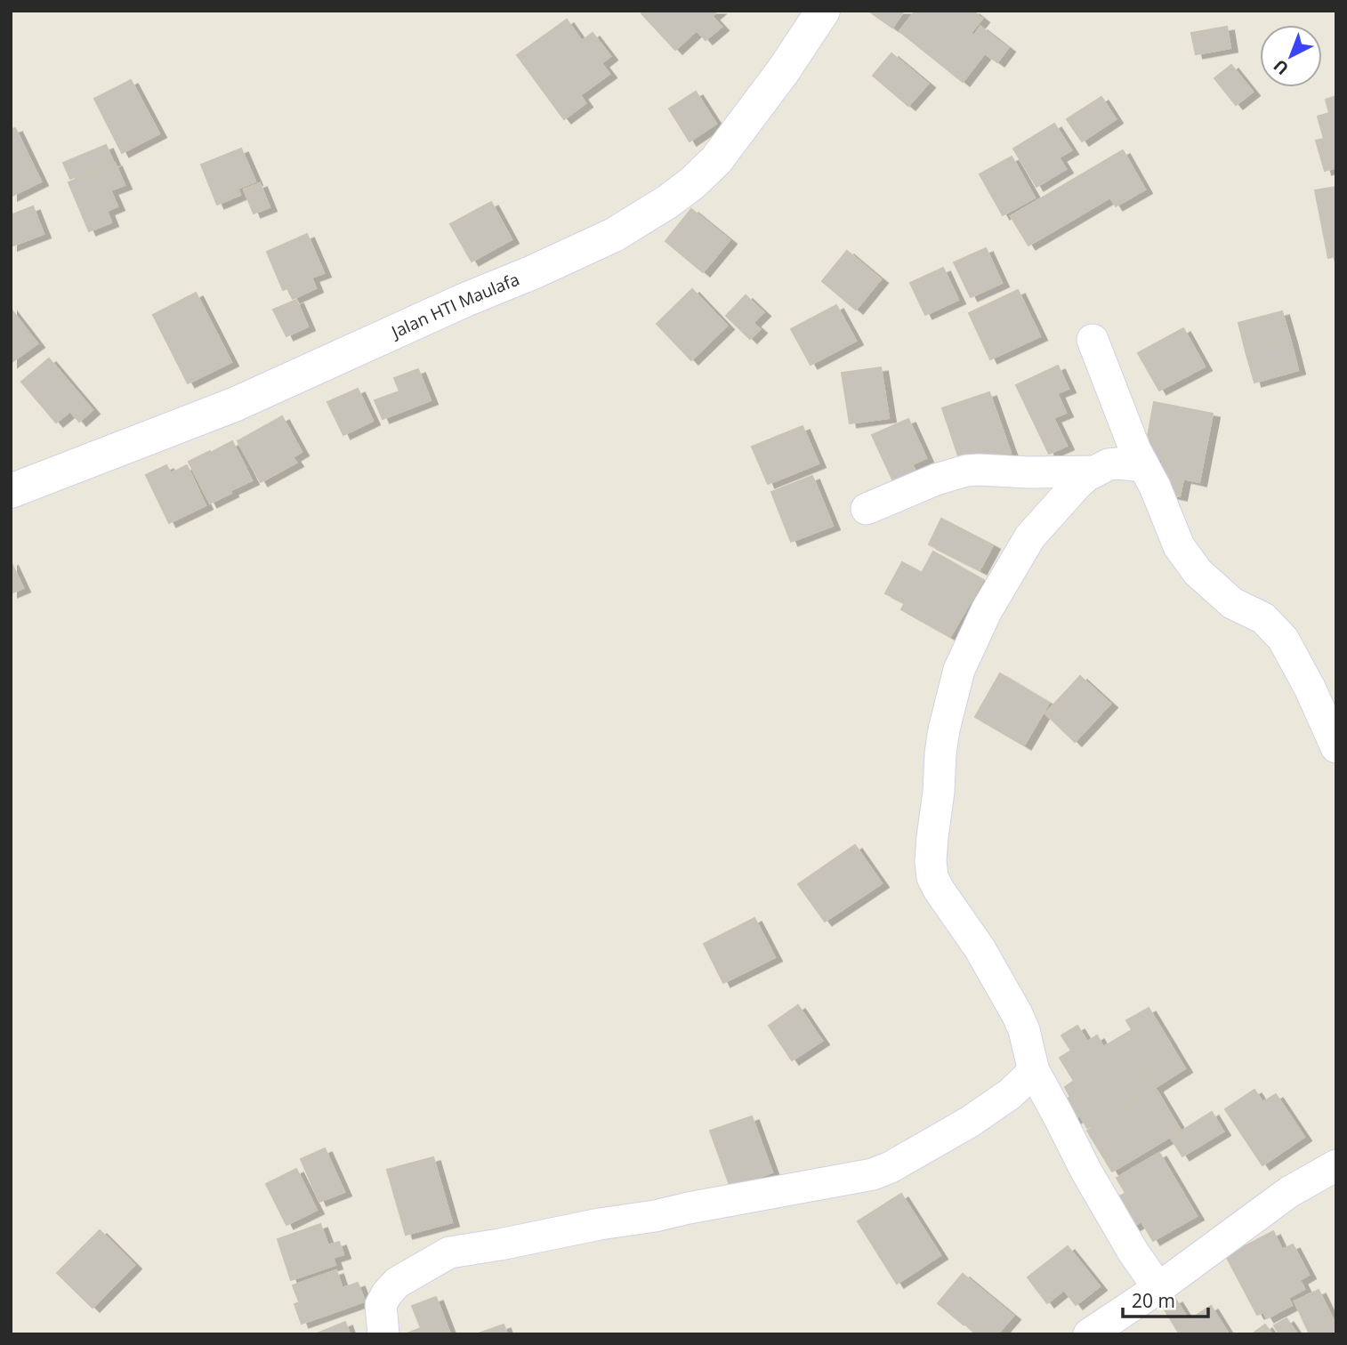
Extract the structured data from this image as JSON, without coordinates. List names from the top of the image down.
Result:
{
  "streets": {
    "street": ["Jalan HTI Maulafa"]
  },
  "scale_bar": "20 m",
  "north": "bottom left"
}
